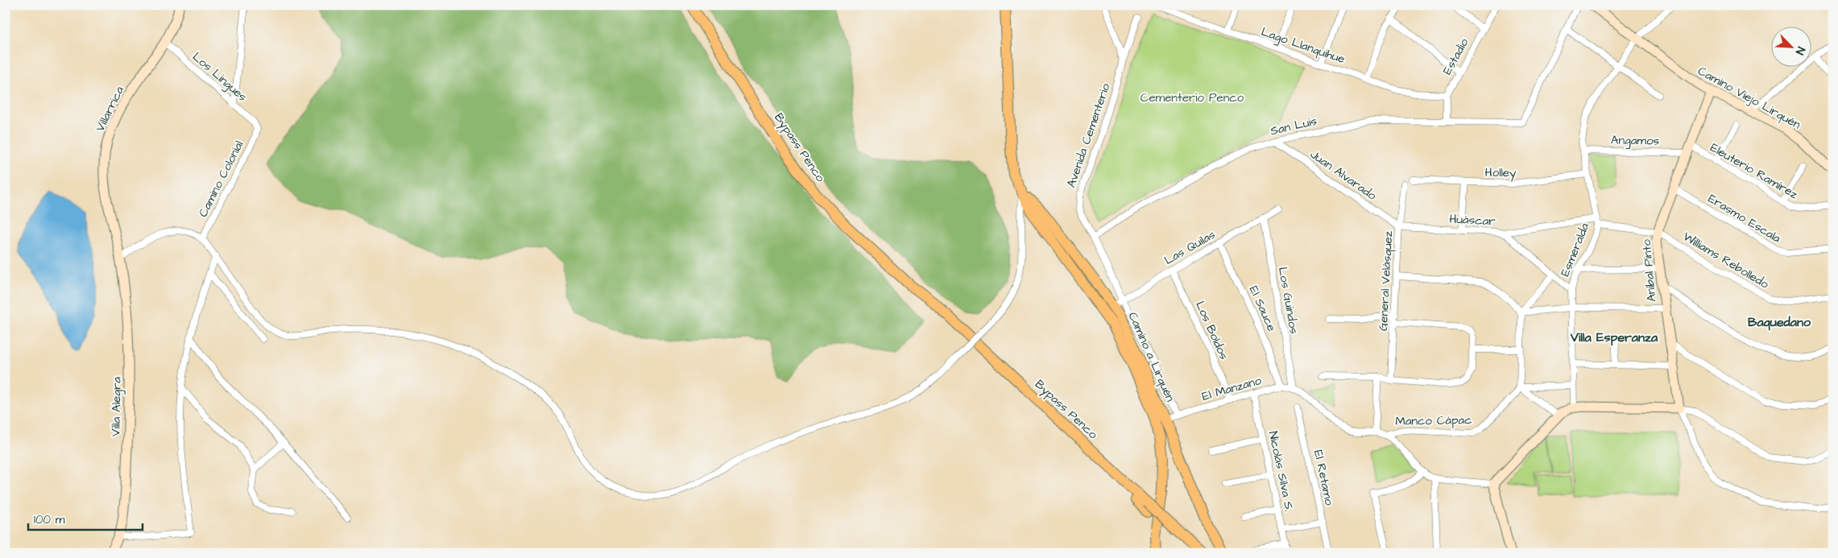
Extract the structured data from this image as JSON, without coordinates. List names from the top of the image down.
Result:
{
  "streets": {
    "main road": ["Bypass Penco", "Camino a Lirquén"],
    "street": [
      "Lago Llanquihue",
      "Estadio",
      "Los Lingues",
      "Camino Viejo Lirquén",
      "Villarrica",
      "San Luis",
      "Avenida Cementerio",
      "Angamos",
      "Eleuterio Ramírez",
      "Holley",
      "Juan Alvarado",
      "Camino Colonial",
      "Erasmo Escala",
      "Huáscar",
      "Las Quilas",
      "Esmeralda",
      "Williams Rebolledo",
      "Aníbal Pinto",
      "General Velásquez",
      "Los Guindos",
      "El Sauce",
      "Los Boldos",
      "El Manzano",
      "Villa Alegra",
      "Manco Cápac",
      "Nicolás Silva S.",
      "El Retamo"
    ]
  },
  "crossings": [
    ["Lago Llanquihue", "Estadio"],
    ["Estadio", "San Luis"],
    ["Los Lingues", "Villarrica"],
    ["Los Lingues", "Camino Colonial"],
    ["Camino Viejo Lirquén", "Esmeralda"],
    ["Camino Viejo Lirquén", "Aníbal Pinto"],
    ["Villarrica", "Villa Alegra"],
    ["San Luis", "Avenida Cementerio"],
    ["San Luis", "Juan Alvarado"],
    ["Avenida Cementerio", "Las Quilas"],
    ["Avenida Cementerio", "Camino a Lirquén"],
    ["Angamos", "Eleuterio Ramírez"],
    ["Angamos", "Esmeralda"],
    ["Angamos", "Aníbal Pinto"],
    ["Eleuterio Ramírez", "Aníbal Pinto"],
    ["Holley", "Esmeralda"],
    ["Juan Alvarado", "Huáscar"],
    ["Juan Alvarado", "General Velásquez"],
    ["Erasmo Escala", "Aníbal Pinto"],
    ["Huáscar", "Esmeralda"],
    ["Huáscar", "General Velásquez"],
    ["Las Quilas", "Los Guindos"],
    ["Las Quilas", "El Sauce"],
    ["Las Quilas", "Los Boldos"],
    ["Las Quilas", "Camino a Lirquén"],
    ["Williams Rebolledo", "Aníbal Pinto"],
    ["Los Guindos", "El Manzano"],
    ["El Sauce", "El Manzano"],
    ["Los Boldos", "El Manzano"],
    ["Camino a Lirquén", "El Manzano"],
    ["El Manzano", "Nicolás Silva S."]
  ],
  "districts": ["Baquedano", "Villa Esperanza"],
  "parks": ["Cementerio Penco"],
  "scale_bar": "100 m",
  "north": "bottom right"
}
